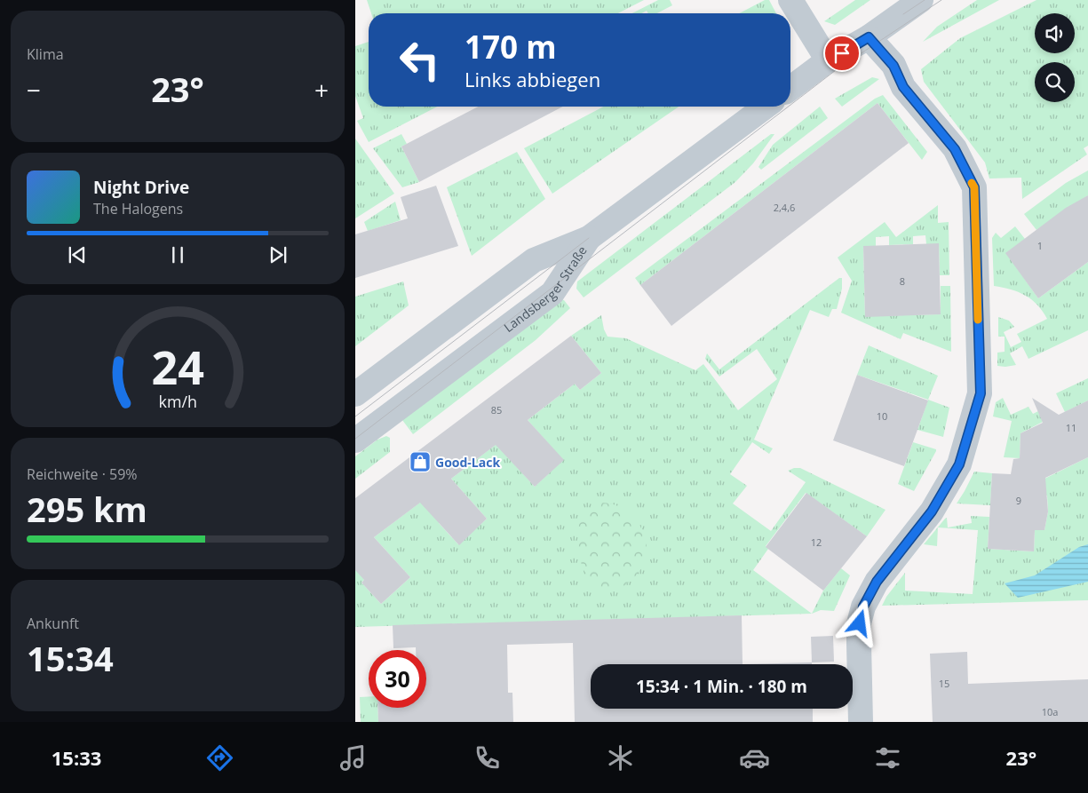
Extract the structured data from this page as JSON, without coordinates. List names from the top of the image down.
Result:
{
  "streets": {
    "street": ["Landsberger Straße"]
  },
  "places": {
    "shop": ["Good-Lack"]
  },
  "house_numbers": [
    "2,4,6",
    "1",
    "8",
    "85",
    "10",
    "11",
    "9",
    "12",
    "15",
    "10a"
  ],
  "page": {
    "tile": [
      "Klima",
      ["Reichweite · 59%", "295 km"],
      ["Ankunft", "15:34"]
    ],
    "turn": ["170 m", "Links abbiegen"],
    "heat": ["−", "23°", "+"],
    "song": ["Night Drive", "The Halogens"],
    "limit": "30",
    "trip": "15:34 · 1 Min. · 180 m",
    "tabs": ["15:33", "23°"],
    "gauge": ["24", "km/h"]
  }
}
